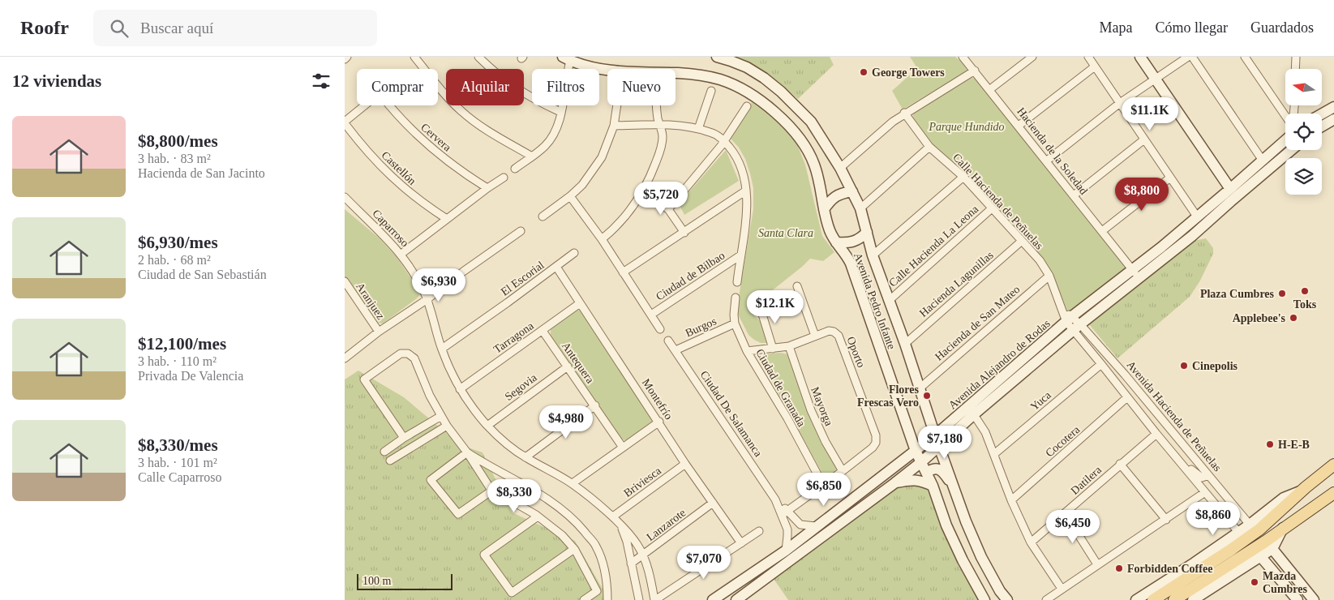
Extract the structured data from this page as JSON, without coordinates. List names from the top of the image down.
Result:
{
  "streets": {
    "street": [
      "Cervera",
      "Hacienda de la Soledad",
      "Castellón",
      "Calle Hacienda de Peñuelas",
      "Caparroso",
      "Calle Hacienda La Leona",
      "Ciudad de Bilbao",
      "El Escorial",
      "Hacienda Lagunillas",
      "Aranjuez",
      "Avenida Pedro Infante",
      "Hacienda de San Mateo",
      "Burgos",
      "Tarragona",
      "Oporto",
      "Antequera",
      "Avenida Alejandro de Rodas",
      "Segovia",
      "Ciudad de Granada",
      "Montefrío",
      "Yuca",
      "Mayorga",
      "Ciudad De Salamanca",
      "Avenida Hacienda de Peñuelas",
      "Cocotera",
      "Datilera",
      "Briviesca",
      "Lanzarote"
    ]
  },
  "crossings": [
    ["Hacienda de la Soledad", "Avenida Alejandro de Rodas"],
    ["Calle Hacienda de Peñuelas", "Calle Hacienda La Leona"],
    ["Calle Hacienda de Peñuelas", "Hacienda Lagunillas"],
    ["Calle Hacienda de Peñuelas", "Hacienda de San Mateo"],
    ["Calle Hacienda de Peñuelas", "Avenida Alejandro de Rodas"],
    ["Calle Hacienda de Peñuelas", "Avenida Hacienda de Peñuelas"],
    ["Caparroso", "El Escorial"],
    ["Caparroso", "Tarragona"],
    ["Caparroso", "Segovia"],
    ["Caparroso", "Briviesca"],
    ["Caparroso", "Lanzarote"],
    ["Calle Hacienda La Leona", "Avenida Pedro Infante"],
    ["El Escorial", "Montefrío"],
    ["Hacienda Lagunillas", "Avenida Pedro Infante"],
    ["Avenida Pedro Infante", "Hacienda de San Mateo"],
    ["Avenida Pedro Infante", "Avenida Alejandro de Rodas"],
    ["Burgos", "Ciudad de Granada"],
    ["Burgos", "Ciudad De Salamanca"],
    ["Tarragona", "Antequera"],
    ["Tarragona", "Montefrío"],
    ["Oporto", "Ciudad de Granada"],
    ["Oporto", "Mayorga"],
    ["Antequera", "Segovia"],
    ["Avenida Alejandro de Rodas", "Ciudad De Salamanca"],
    ["Avenida Alejandro de Rodas", "Avenida Hacienda de Peñuelas"],
    ["Montefrío", "Briviesca"],
    ["Montefrío", "Lanzarote"],
    ["Yuca", "Avenida Hacienda de Peñuelas"],
    ["Avenida Hacienda de Peñuelas", "Cocotera"],
    ["Avenida Hacienda de Peñuelas", "Datilera"]
  ],
  "parks": ["Parque Hundido", "Santa Clara"],
  "places": [
    "George Towers",
    "Toks",
    "Plaza Cumbres",
    "Applebee's",
    "Cinepolis",
    "Flores Frescas Vero",
    "H-E-B",
    "Forbidden Coffee",
    "Mazda Cumbres"
  ],
  "scale_bar": "100 m",
  "north": "left",
  "page": {
    "header": "Roofr",
    "search": "Buscar aquí",
    "nav": ["Mapa", "Cómo llegar", "Guardados"],
    "heading": "12 viviendas",
    "chip": [
      "Comprar",
      "Alquilar",
      "Filtros",
      "Nuevo"
    ],
    "price": [
      "$11.1K",
      "$8,800",
      "$5,720",
      "$6,930",
      "$12.1K",
      "$4,980",
      "$7,180",
      "$6,850",
      "$8,330",
      "$8,860",
      "$6,450",
      "$7,070"
    ],
    "list": [
      {
        "name": "$8,800/mes",
        "note": "3 hab. · 83 m² · Hacienda de San Jacinto"
      },
      {
        "name": "$6,930/mes",
        "note": "2 hab. · 68 m² · Ciudad de San Sebastián"
      },
      {
        "name": "$12,100/mes",
        "note": "3 hab. · 110 m² · Privada De Valencia"
      },
      {
        "name": "$8,330/mes",
        "note": "3 hab. · 101 m² · Calle Caparroso"
      }
    ],
    "scale": "100 m"
  }
}
